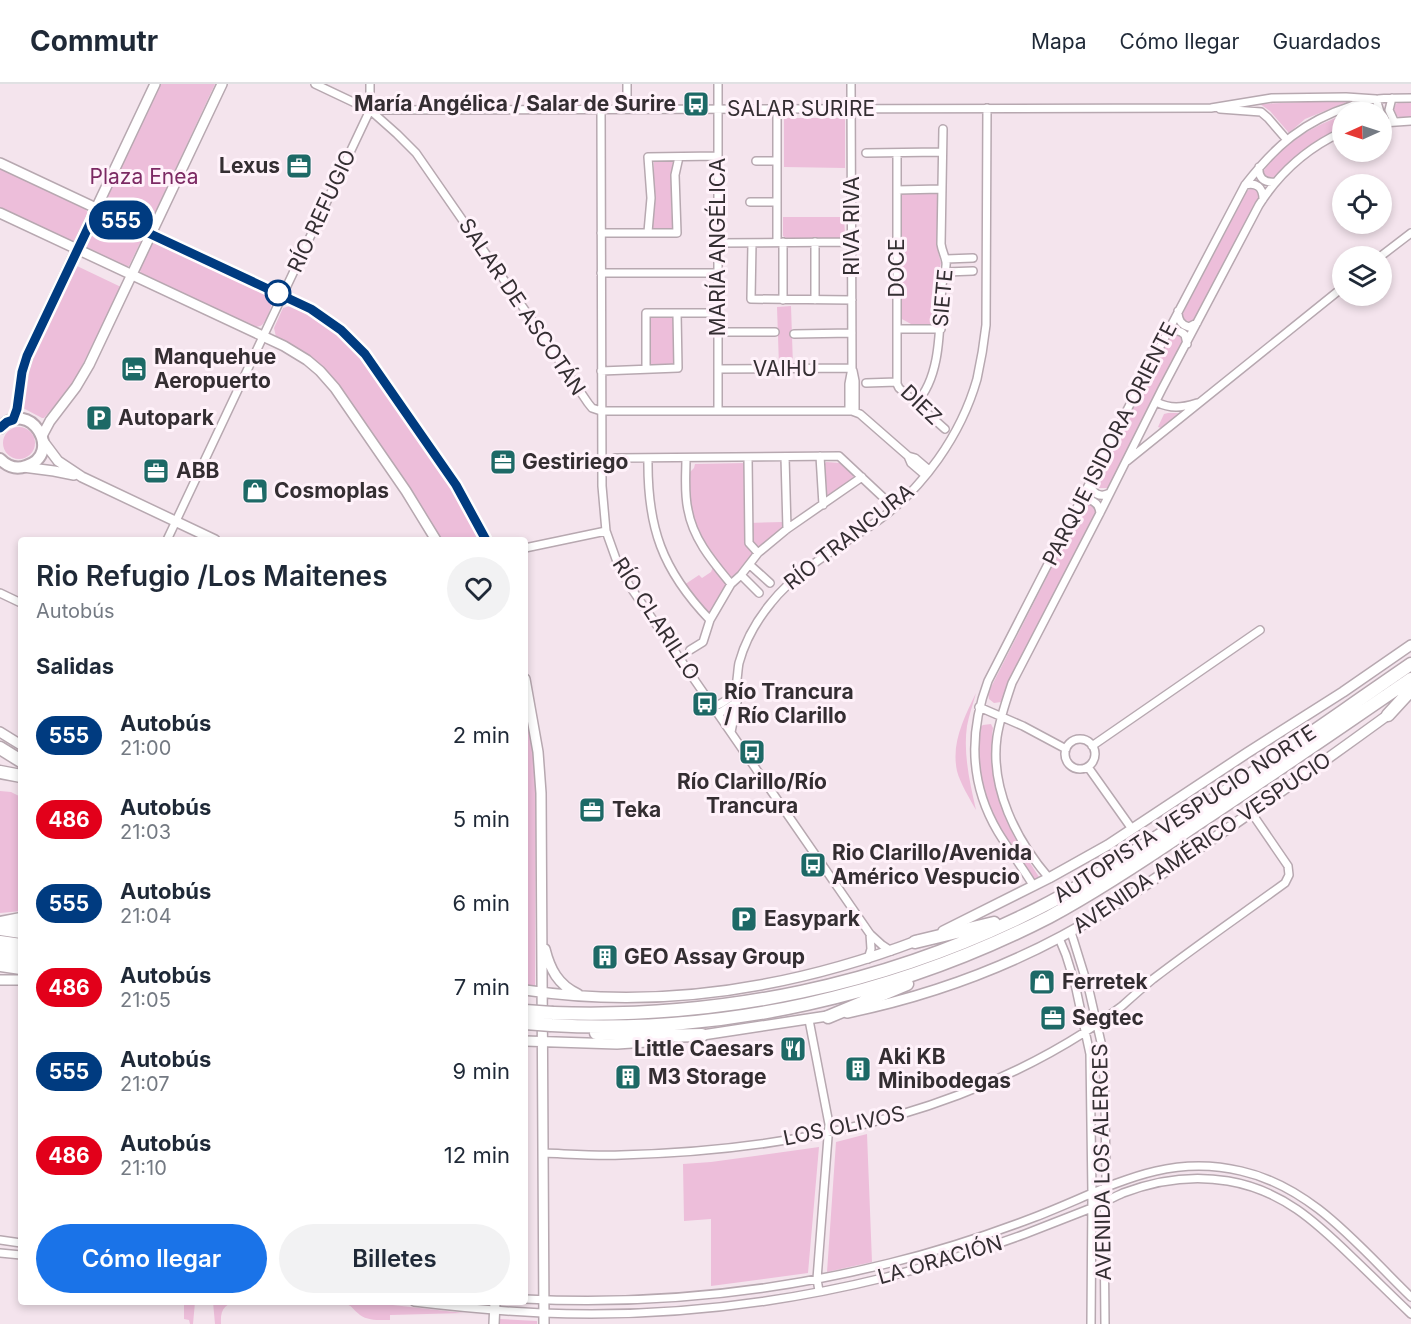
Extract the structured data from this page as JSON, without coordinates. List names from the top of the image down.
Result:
{
  "streets": {
    "highway": ["AUTOPISTA VESPUCIO NORTE"],
    "street": [
      "SALAR SURIRE",
      "RÍO REFUGIO",
      "RIVA RIVA",
      "MARÍA ANGÉLICA",
      "DOCE",
      "SIETE",
      "SALAR DE ASCOTÁN",
      "VAIHU",
      "DIEZ",
      "PARQUE ISIDORA ORIENTE",
      "RÍO TRANCURA",
      "RÍO CLARILLO",
      "AVENIDA AMÉRICO VESPUCIO",
      "LOS OLIVOS",
      "AVENIDA LOS ALERCES",
      "LA ORACIÓN"
    ]
  },
  "crossings": [
    ["SALAR SURIRE", "RÍO REFUGIO"],
    ["SALAR SURIRE", "RIVA RIVA"],
    ["SALAR SURIRE", "MARÍA ANGÉLICA"],
    ["SALAR SURIRE", "SALAR DE ASCOTÁN"],
    ["SALAR SURIRE", "PARQUE ISIDORA ORIENTE"],
    ["SALAR SURIRE", "RÍO TRANCURA"],
    ["SALAR SURIRE", "RÍO CLARILLO"],
    ["RÍO REFUGIO", "SALAR DE ASCOTÁN"],
    ["RIVA RIVA", "SALAR DE ASCOTÁN"],
    ["RIVA RIVA", "VAIHU"],
    ["MARÍA ANGÉLICA", "SALAR DE ASCOTÁN"],
    ["MARÍA ANGÉLICA", "VAIHU"],
    ["DOCE", "DIEZ"],
    ["SIETE", "DIEZ"],
    ["SALAR DE ASCOTÁN", "RÍO CLARILLO"],
    ["RÍO TRANCURA", "RÍO CLARILLO"],
    ["AVENIDA AMÉRICO VESPUCIO", "LOS OLIVOS"],
    ["AVENIDA AMÉRICO VESPUCIO", "AVENIDA LOS ALERCES"],
    ["LOS OLIVOS", "AVENIDA LOS ALERCES"],
    ["AVENIDA LOS ALERCES", "LA ORACIÓN"]
  ],
  "parks": ["Plaza Enea"],
  "places": {
    "bus stop": [
      "María Angélica / Salar de Surire",
      "Río Trancura / Río Clarillo",
      "Río Clarillo/Río Trancura",
      "Rio Clarillo/Avenida Américo Vespucio"
    ],
    "office": [
      "Lexus",
      "Gestiriego",
      "ABB",
      "Teka",
      "Segtec"
    ],
    "hotel": ["Manquehue Aeropuerto"],
    "parking": ["Autopark", "Easypark"],
    "shop": ["Cosmoplas", "Ferretek"],
    "building": ["GEO Assay Group", "Aki KB Minibodegas", "M3 Storage"],
    "restaurant": ["Little Caesars"]
  },
  "lines": ["bus line 555"],
  "north": "left",
  "page": {
    "header": "Commutr",
    "nav": ["Mapa", "Cómo llegar", "Guardados"],
    "on_map": "555",
    "heading": [
      ["Rio Refugio /Los Maitenes", "Autobús"],
      "Salidas"
    ],
    "list": [
      {
        "mark": "555",
        "name": "Autobús",
        "note": "21:00",
        "value": "2 min"
      },
      {
        "mark": "486",
        "name": "Autobús",
        "note": "21:03",
        "value": "5 min"
      },
      {
        "mark": "555",
        "name": "Autobús",
        "note": "21:04",
        "value": "6 min"
      },
      {
        "mark": "486",
        "name": "Autobús",
        "note": "21:05",
        "value": "7 min"
      },
      {
        "mark": "555",
        "name": "Autobús",
        "note": "21:07",
        "value": "9 min"
      },
      {
        "mark": "486",
        "name": "Autobús",
        "note": "21:10",
        "value": "12 min"
      }
    ],
    "buttons": ["Cómo llegar", "Billetes"]
  }
}
